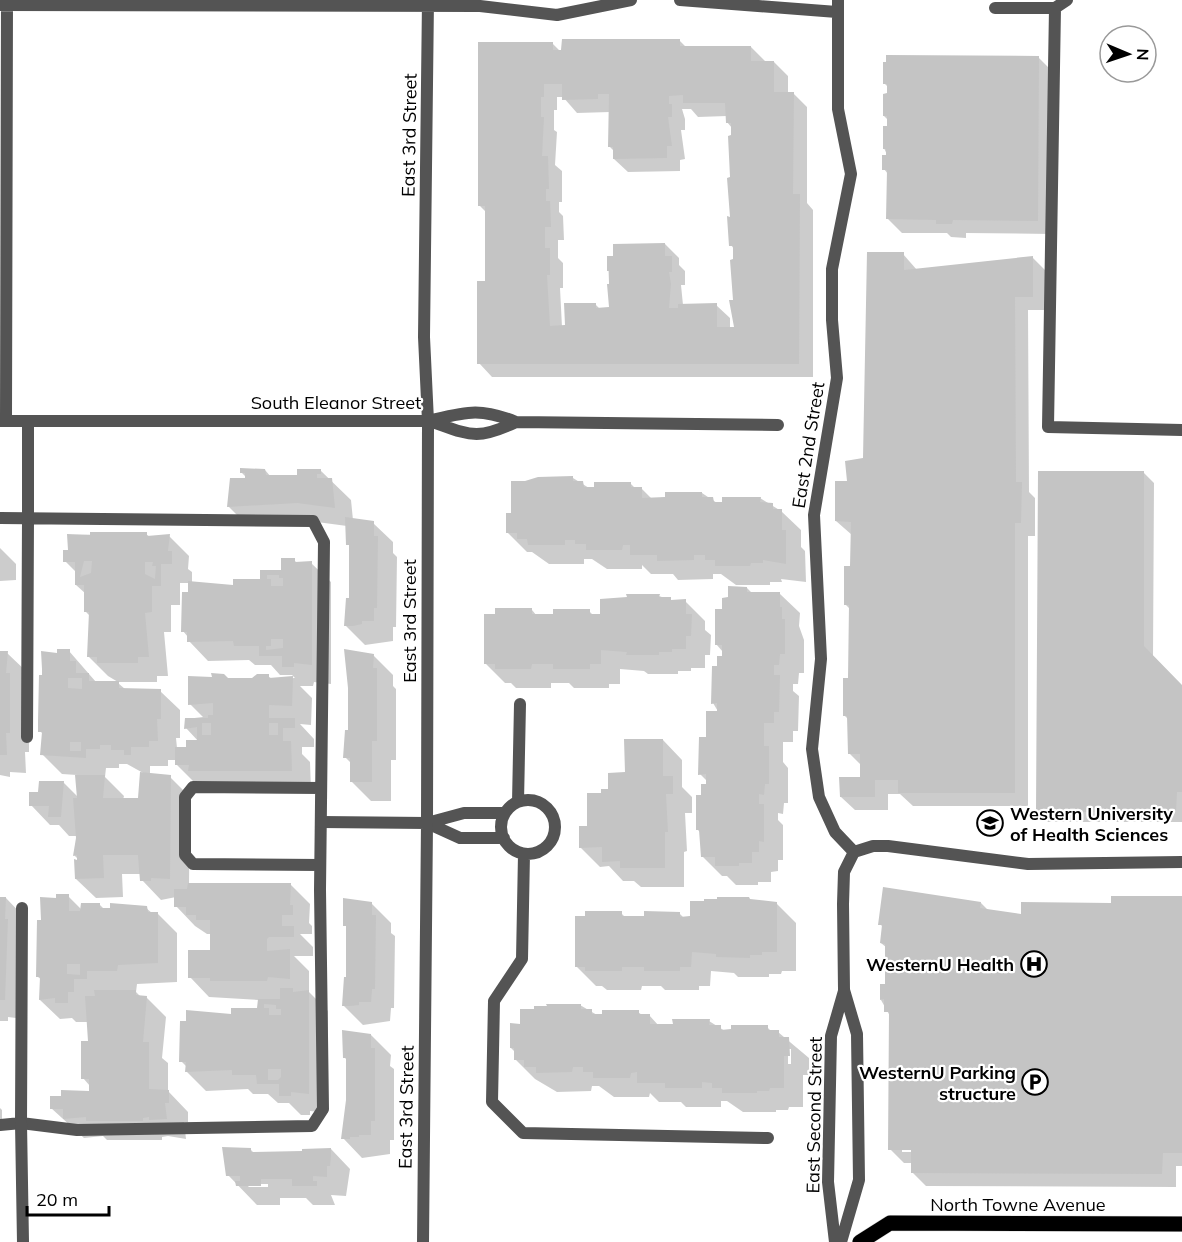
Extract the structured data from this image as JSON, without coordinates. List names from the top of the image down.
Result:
{
  "streets": {
    "main road": ["North Towne Avenue"],
    "street": [
      "East 3rd Street",
      "South Eleanor Street",
      "East 2nd Street",
      "East Second Street"
    ]
  },
  "crossings": [
    ["East 3rd Street", "South Eleanor Street"],
    ["East 2nd Street", "East Second Street"]
  ],
  "places": {
    "school or university": ["Western University of Health Sciences"],
    "hospital": ["WesternU Health"],
    "parking": ["WesternU Parking structure"]
  },
  "scale_bar": "20 m",
  "north": "right"
}
